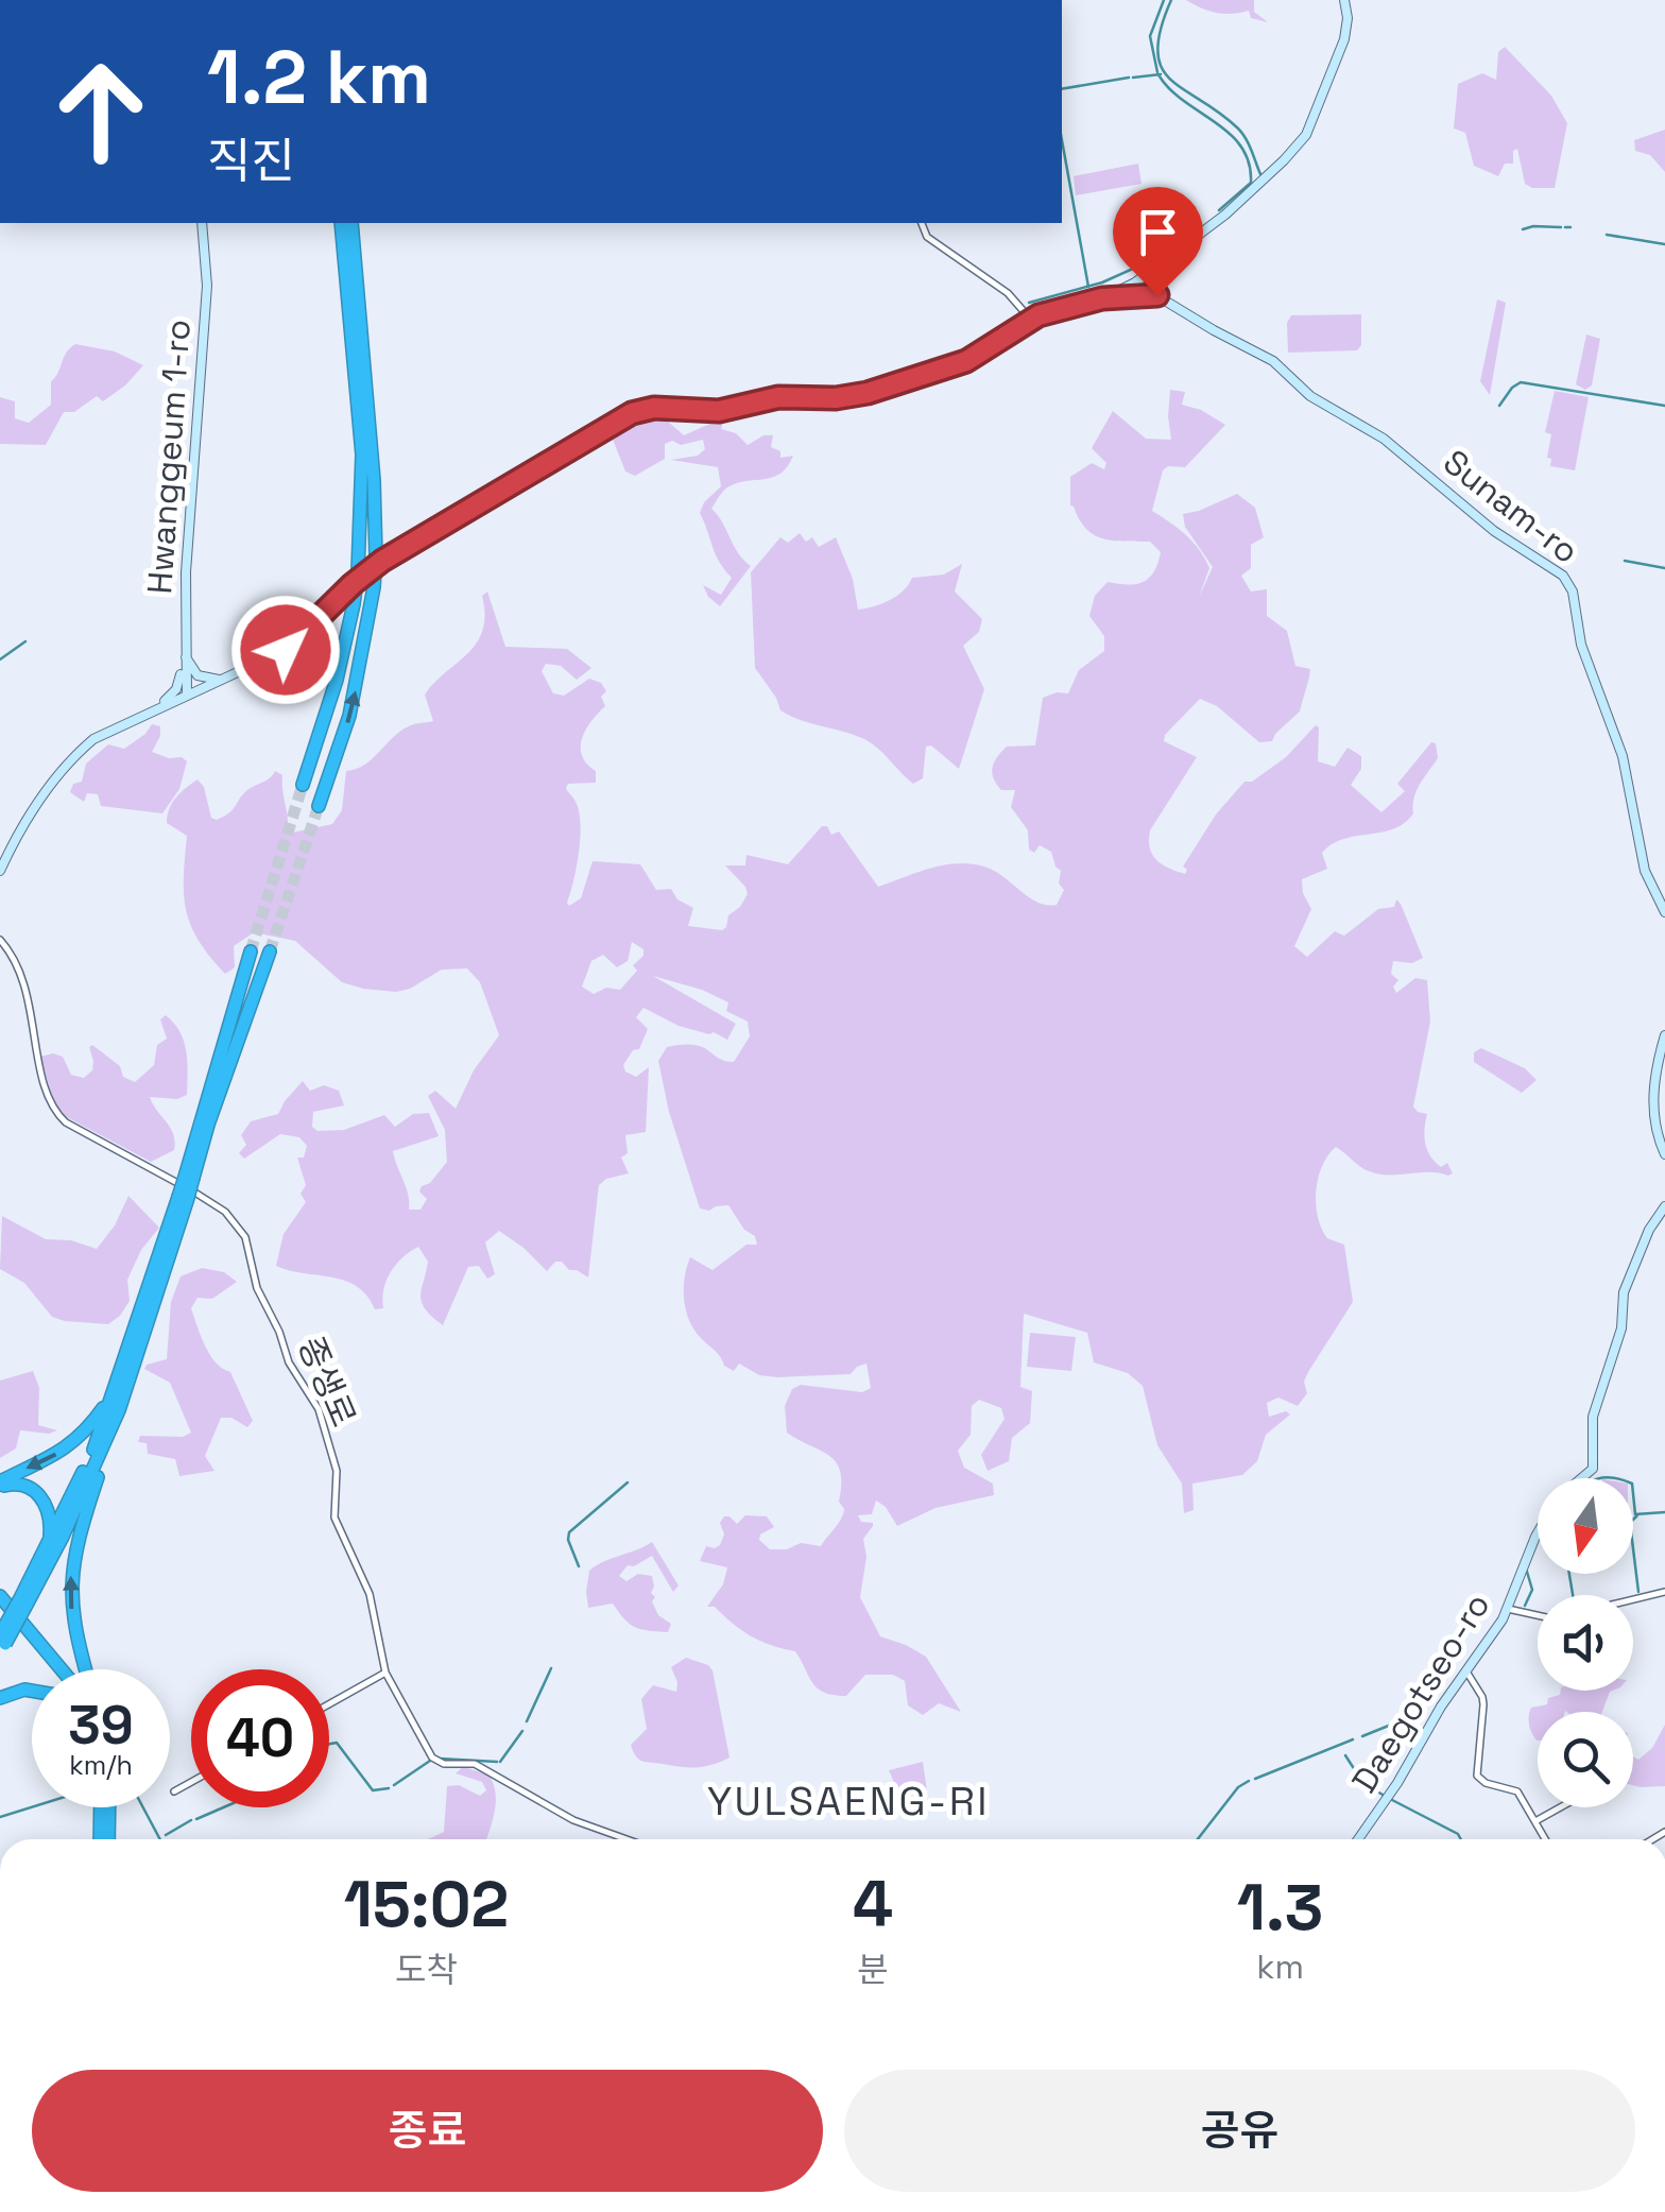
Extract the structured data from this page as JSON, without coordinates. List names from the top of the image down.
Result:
{
  "streets": {
    "street": [
      "Hwanggeum 1-ro",
      "Sunam-ro",
      "종생로",
      "Daegotseo-ro"
    ]
  },
  "districts": ["YULSAENG-RI"],
  "north": "bottom",
  "page": {
    "turn": ["1.2 km", "직진"],
    "speed": "39 km/h",
    "limit": "40",
    "eta": [
      "15:02",
      "도착",
      "4",
      "분",
      "1.3",
      "km"
    ],
    "buttons": ["종료", "공유"]
  }
}
